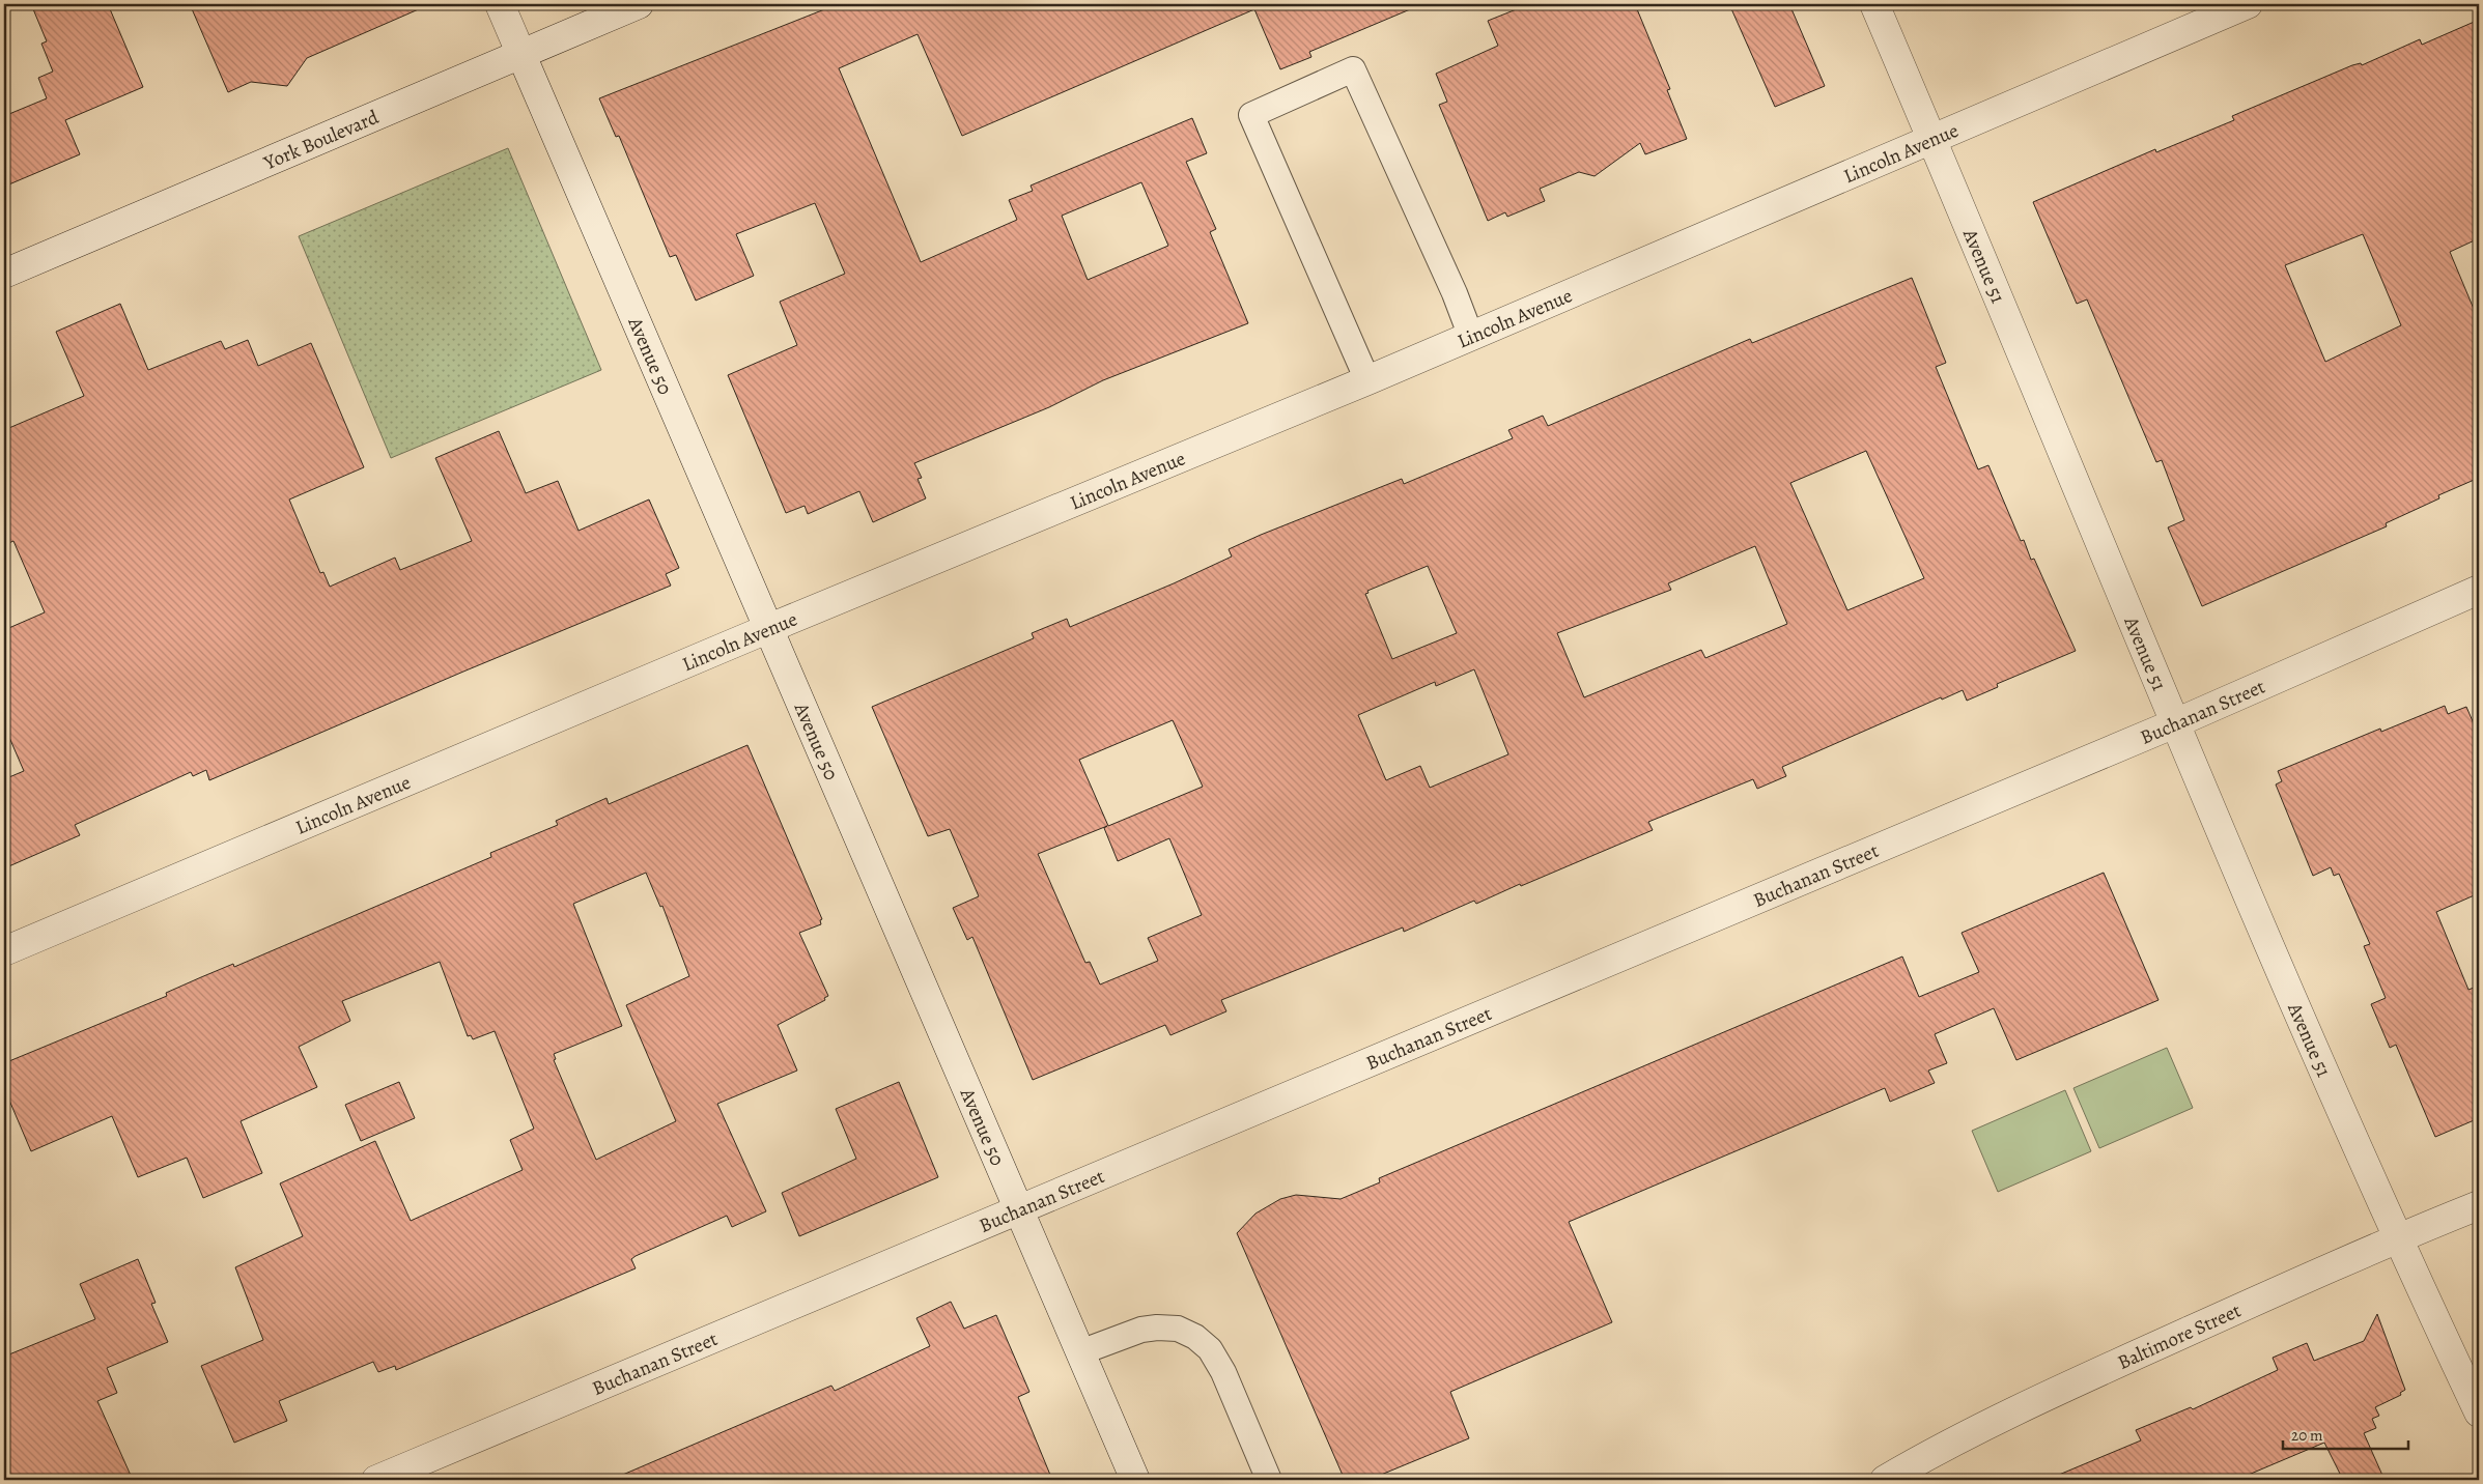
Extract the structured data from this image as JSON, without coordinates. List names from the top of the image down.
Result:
{
  "streets": {
    "street": [
      "York Boulevard",
      "Lincoln Avenue",
      "Avenue 51",
      "Avenue 50",
      "Buchanan Street",
      "Baltimore Street"
    ]
  },
  "crossings": [
    ["York Boulevard", "Avenue 50"],
    ["Lincoln Avenue", "Avenue 51"],
    ["Lincoln Avenue", "Avenue 50"],
    ["Avenue 51", "Buchanan Street"],
    ["Avenue 51", "Baltimore Street"],
    ["Avenue 50", "Buchanan Street"]
  ],
  "scale_bar": "20 m"
}
